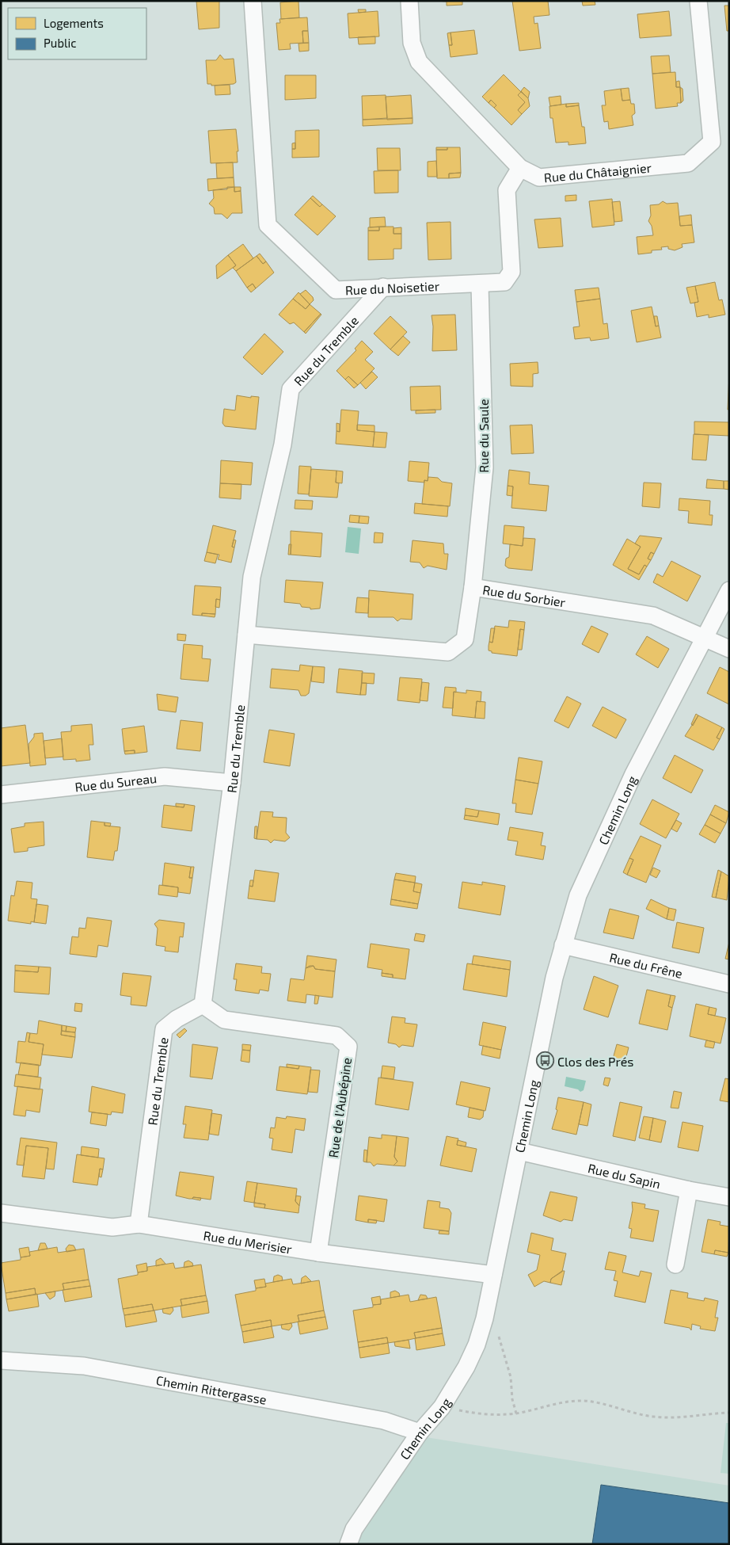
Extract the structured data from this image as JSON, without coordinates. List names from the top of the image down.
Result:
{
  "streets": {
    "street": [
      "Rue du Châtaignier",
      "Rue du Noisetier",
      "Rue du Tremble",
      "Rue du Saule",
      "Rue du Sorbier",
      "Rue du Sureau",
      "Chemin Long",
      "Rue du Frêne",
      "Rue de l'Aubépine",
      "Rue du Sapin",
      "Rue du Merisier",
      "Chemin Rittergasse"
    ]
  },
  "crossings": [
    ["Rue du Châtaignier", "Rue du Noisetier"],
    ["Rue du Noisetier", "Rue du Tremble"],
    ["Rue du Noisetier", "Rue du Saule"],
    ["Rue du Tremble", "Rue du Sorbier"],
    ["Rue du Tremble", "Rue du Sureau"],
    ["Rue du Tremble", "Rue de l'Aubépine"],
    ["Rue du Tremble", "Rue du Merisier"],
    ["Rue du Saule", "Rue du Sorbier"],
    ["Rue du Sorbier", "Chemin Long"],
    ["Chemin Long", "Rue du Frêne"],
    ["Chemin Long", "Rue du Sapin"],
    ["Chemin Long", "Rue du Merisier"],
    ["Chemin Long", "Chemin Rittergasse"],
    ["Rue de l'Aubépine", "Rue du Merisier"]
  ],
  "places": {
    "bus stop": ["Clos des Prés"]
  },
  "legend": ["Logements", "Public"]
}
